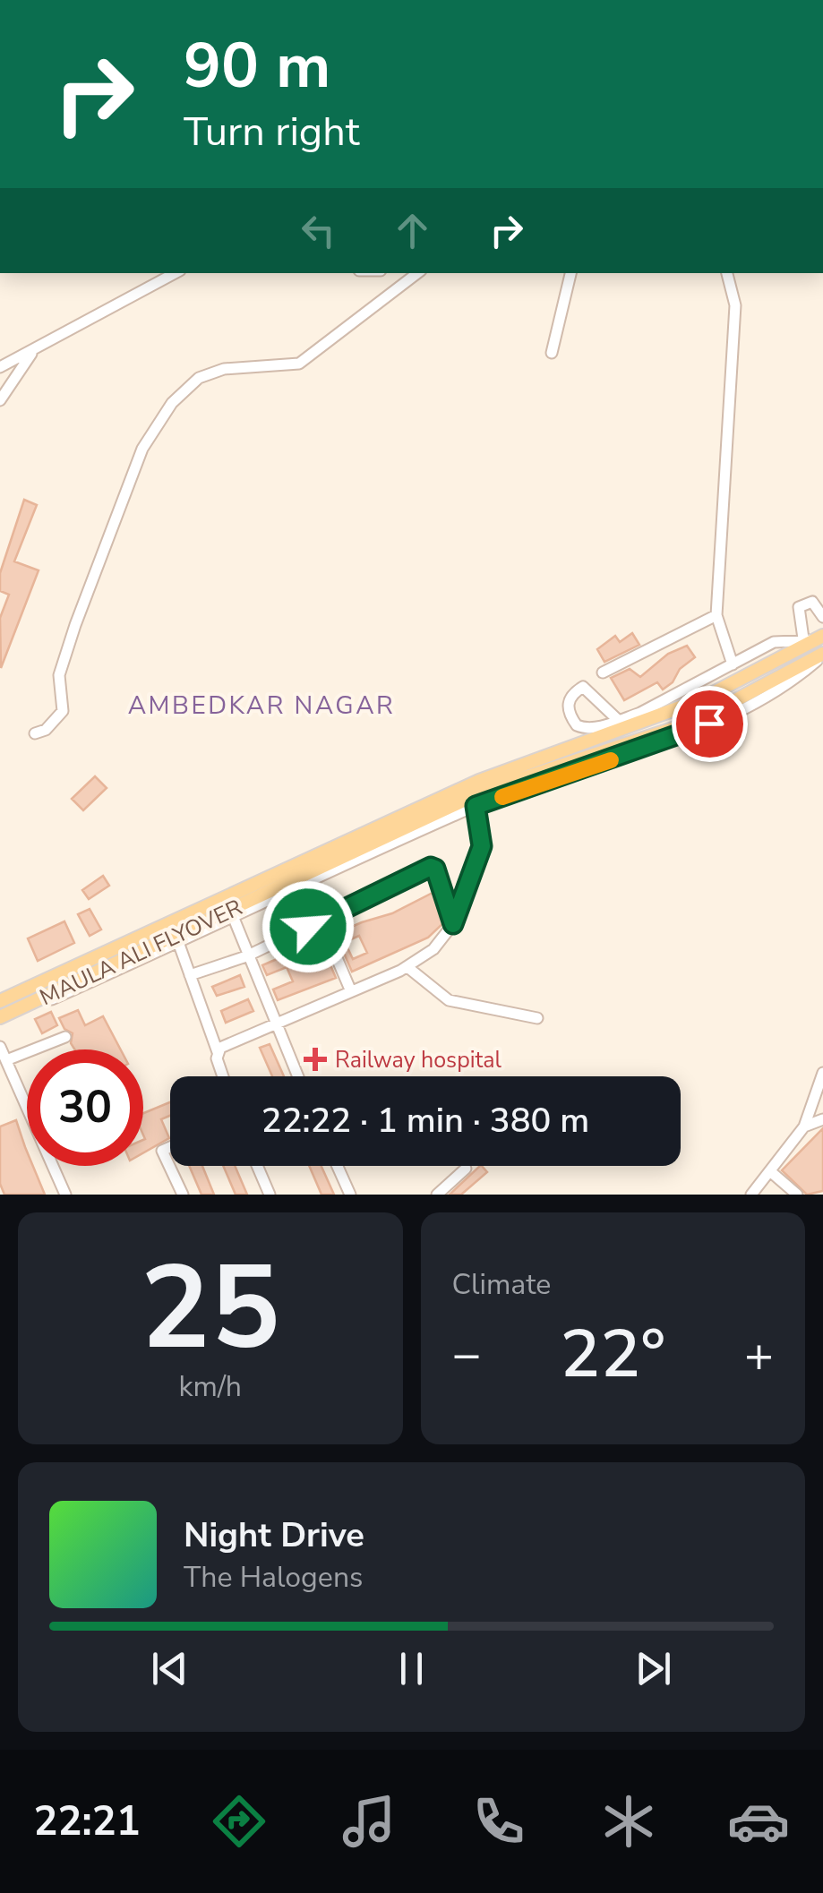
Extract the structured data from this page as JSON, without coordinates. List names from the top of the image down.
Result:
{
  "streets": {
    "main road": ["MAULA ALI FLYOVER"]
  },
  "districts": ["AMBEDKAR NAGAR"],
  "places": {
    "health": ["Railway hospital"]
  },
  "page": {
    "turn": ["90 m", "Turn right"],
    "limit": "30",
    "trip": "22:22 · 1 min · 380 m",
    "tile": [
      ["25", "km/h"],
      "Climate"
    ],
    "heat": ["−", "22°", "+"],
    "song": ["Night Drive", "The Halogens"],
    "tabs": "22:21"
  }
}
